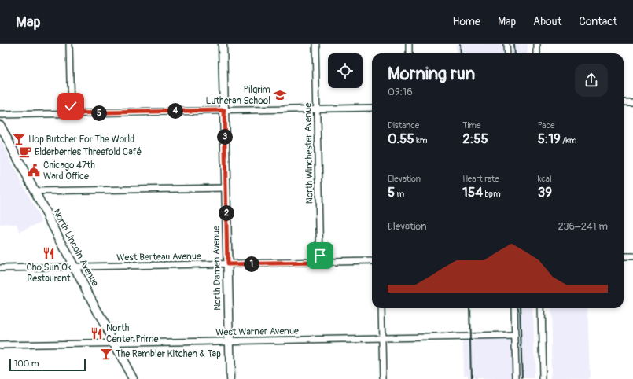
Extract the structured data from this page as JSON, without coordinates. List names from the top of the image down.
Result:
{
  "streets": {
    "street": [
      "North Winchester Avenue",
      "North Lincoln Avenue",
      "West Berteau Avenue",
      "North Damen Avenue",
      "West Warner Avenue"
    ]
  },
  "crossings": [
    ["North Winchester Avenue", "West Berteau Avenue"],
    ["North Lincoln Avenue", "West Berteau Avenue"],
    ["North Lincoln Avenue", "West Warner Avenue"],
    ["West Berteau Avenue", "North Damen Avenue"],
    ["North Damen Avenue", "West Warner Avenue"]
  ],
  "places": {
    "school or university": ["Pilgrim Lutheran School"],
    "bar": ["Hop Butcher For The World", "The Rambler Kitchen & Tap"],
    "cafe": ["Elderberries Threefold Café"],
    "public building": ["Chicago 47th Ward Office"],
    "restaurant": ["Cho Sun Ok Restaurant", "North Center Prime"]
  },
  "scale_bar": "100 m",
  "page": {
    "header": "Map",
    "nav": [
      "Home",
      "Map",
      "About",
      "Contact"
    ],
    "heading": ["Morning run", "09:16"],
    "pins": [
      "4",
      "5",
      "3",
      "2",
      "1"
    ],
    "stats": [
      ["Distance", "0.55 km"],
      ["Time", "2:55"],
      ["Pace", "5:19 /km"],
      ["Elevation", "5 m"],
      ["Heart rate", "154 bpm"],
      ["kcal", "39"]
    ],
    "chart": ["Elevation", "236–241 m"],
    "scale": "100 m"
  }
}
